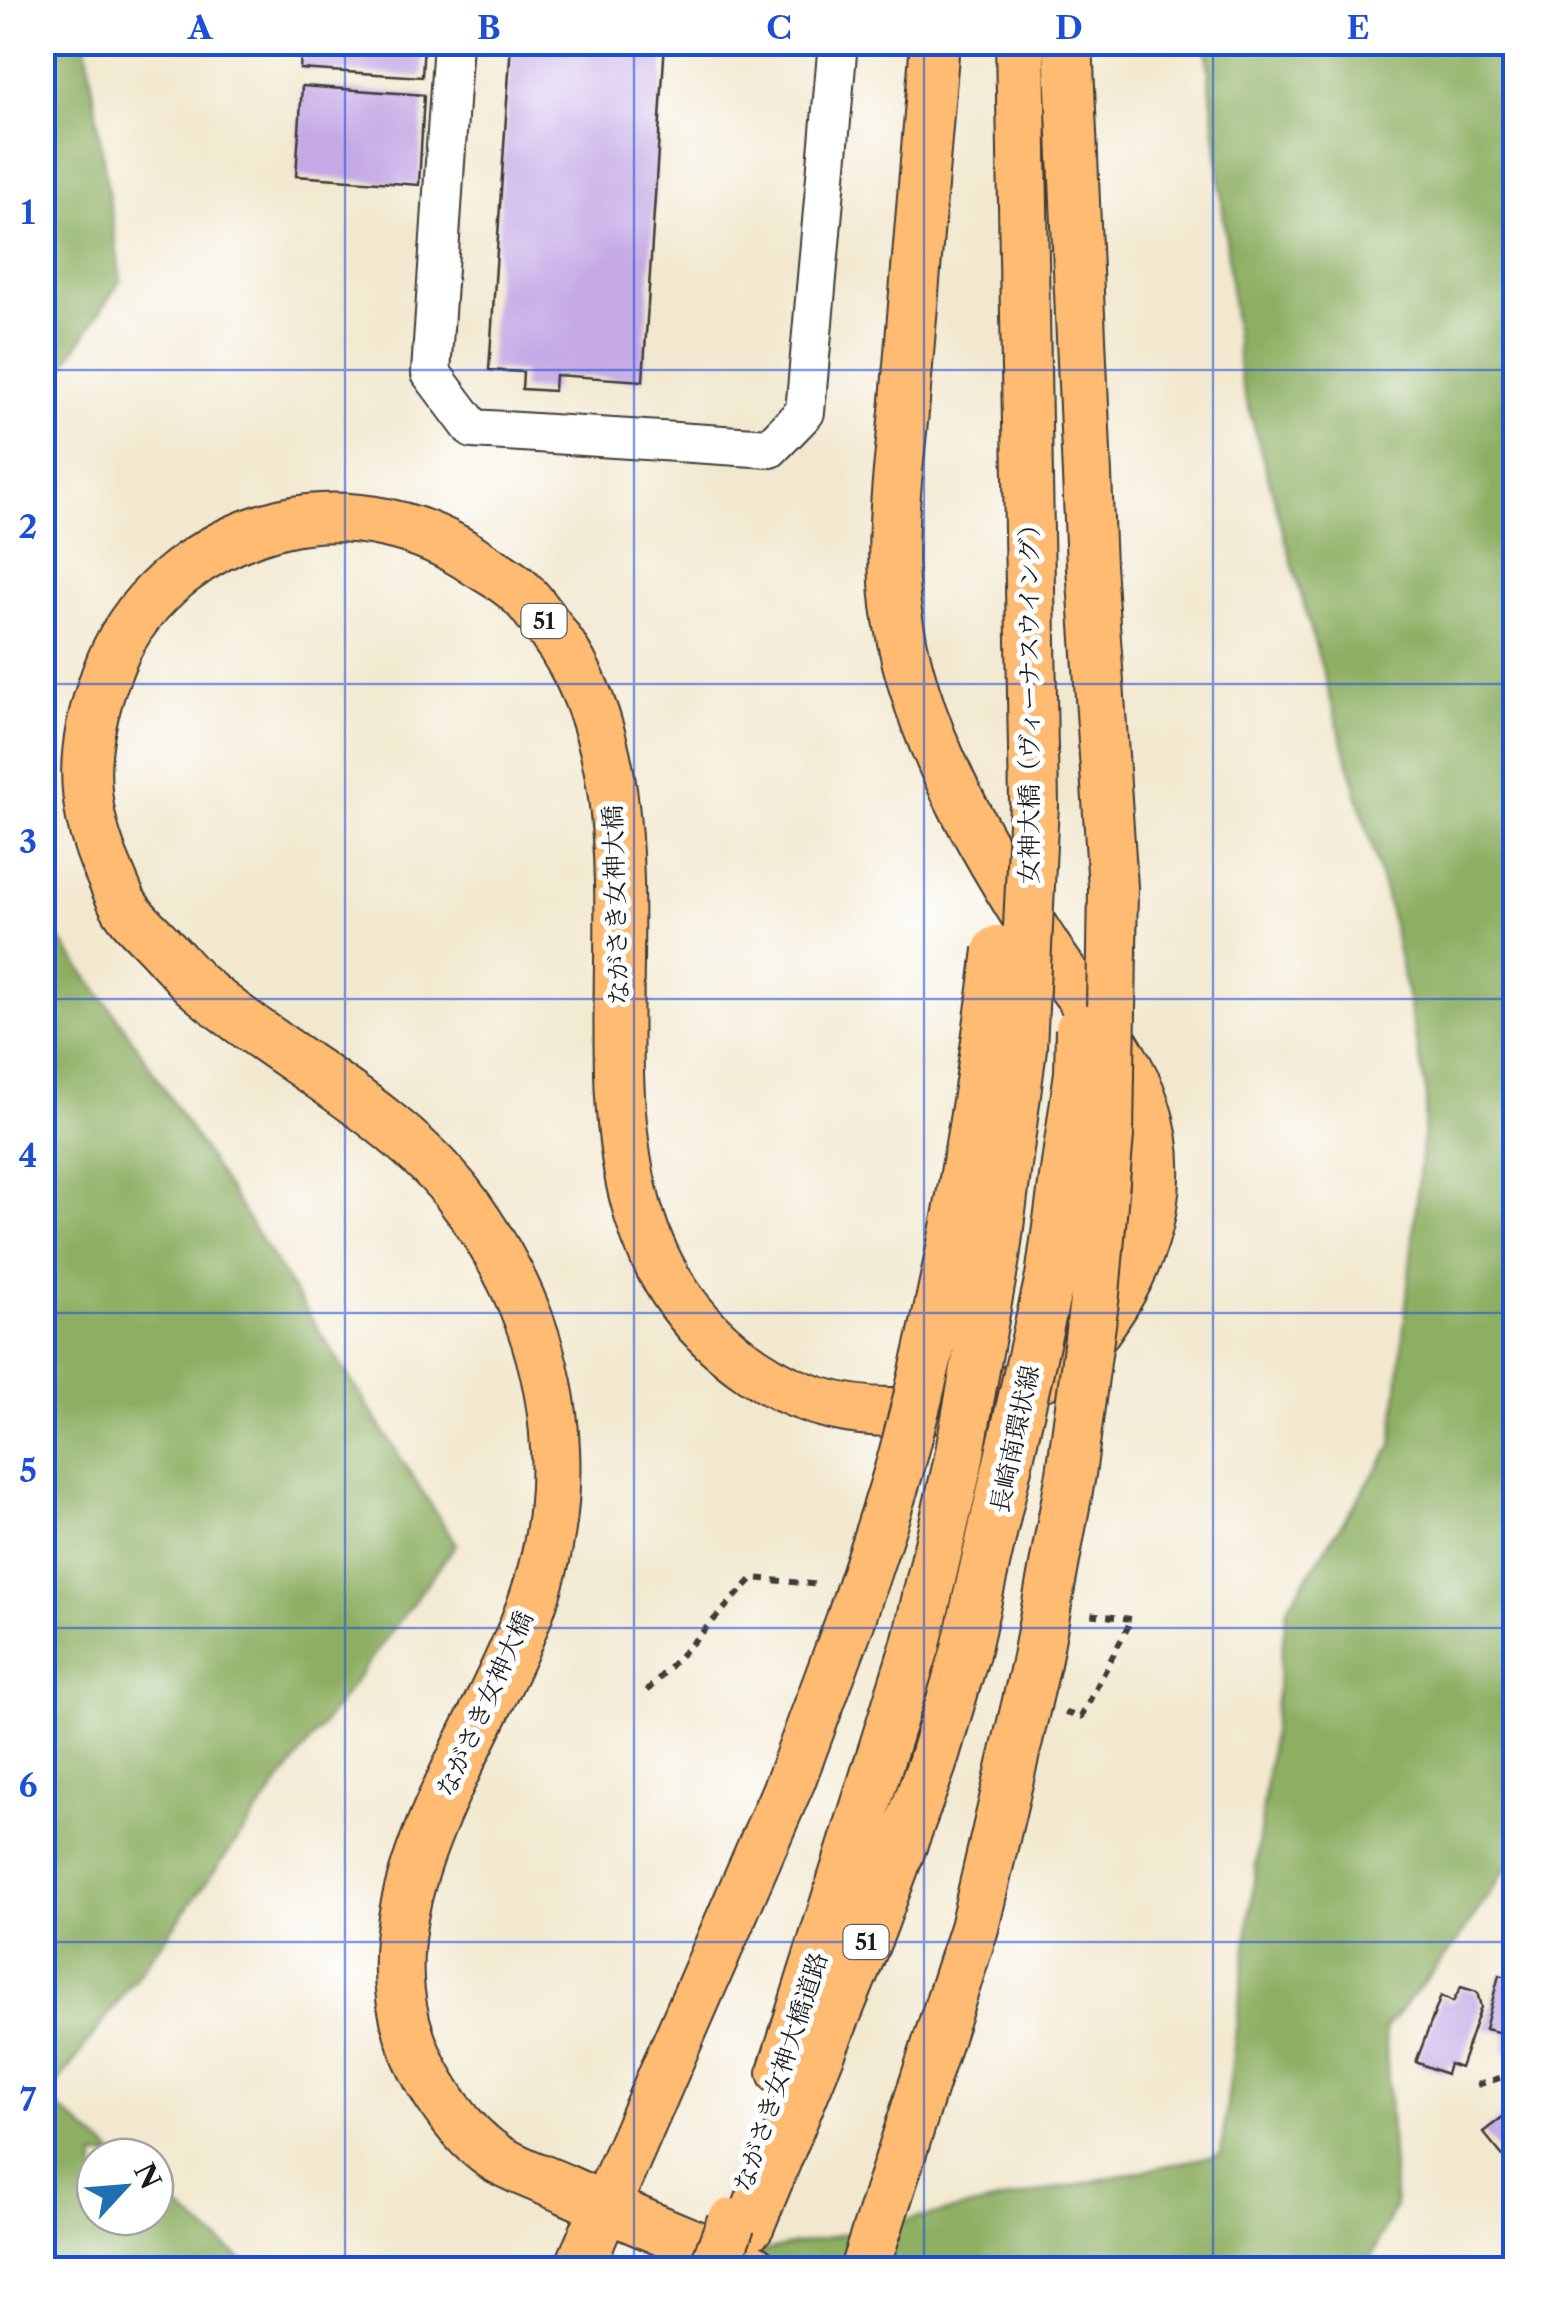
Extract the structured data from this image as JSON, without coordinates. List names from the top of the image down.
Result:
{
  "streets": {
    "main road": [
      "51",
      "女神大橋（ヴィーナスウイング）",
      "ながさき女神大橋",
      "長崎南環状線",
      "ながさき女神大橋道路"
    ]
  },
  "crossings": [
    ["51", "長崎南環状線"],
    ["女神大橋（ヴィーナスウイング）", "ながさき女神大橋道路"],
    ["ながさき女神大橋", "長崎南環状線"],
    ["ながさき女神大橋", "ながさき女神大橋道路"],
    ["長崎南環状線", "ながさき女神大橋道路"]
  ],
  "north": "top right",
  "grid": {
    "columns": [
      "A",
      "B",
      "C",
      "D",
      "E"
    ],
    "rows": [
      "1",
      "2",
      "3",
      "4",
      "5",
      "6",
      "7"
    ]
  }
}
